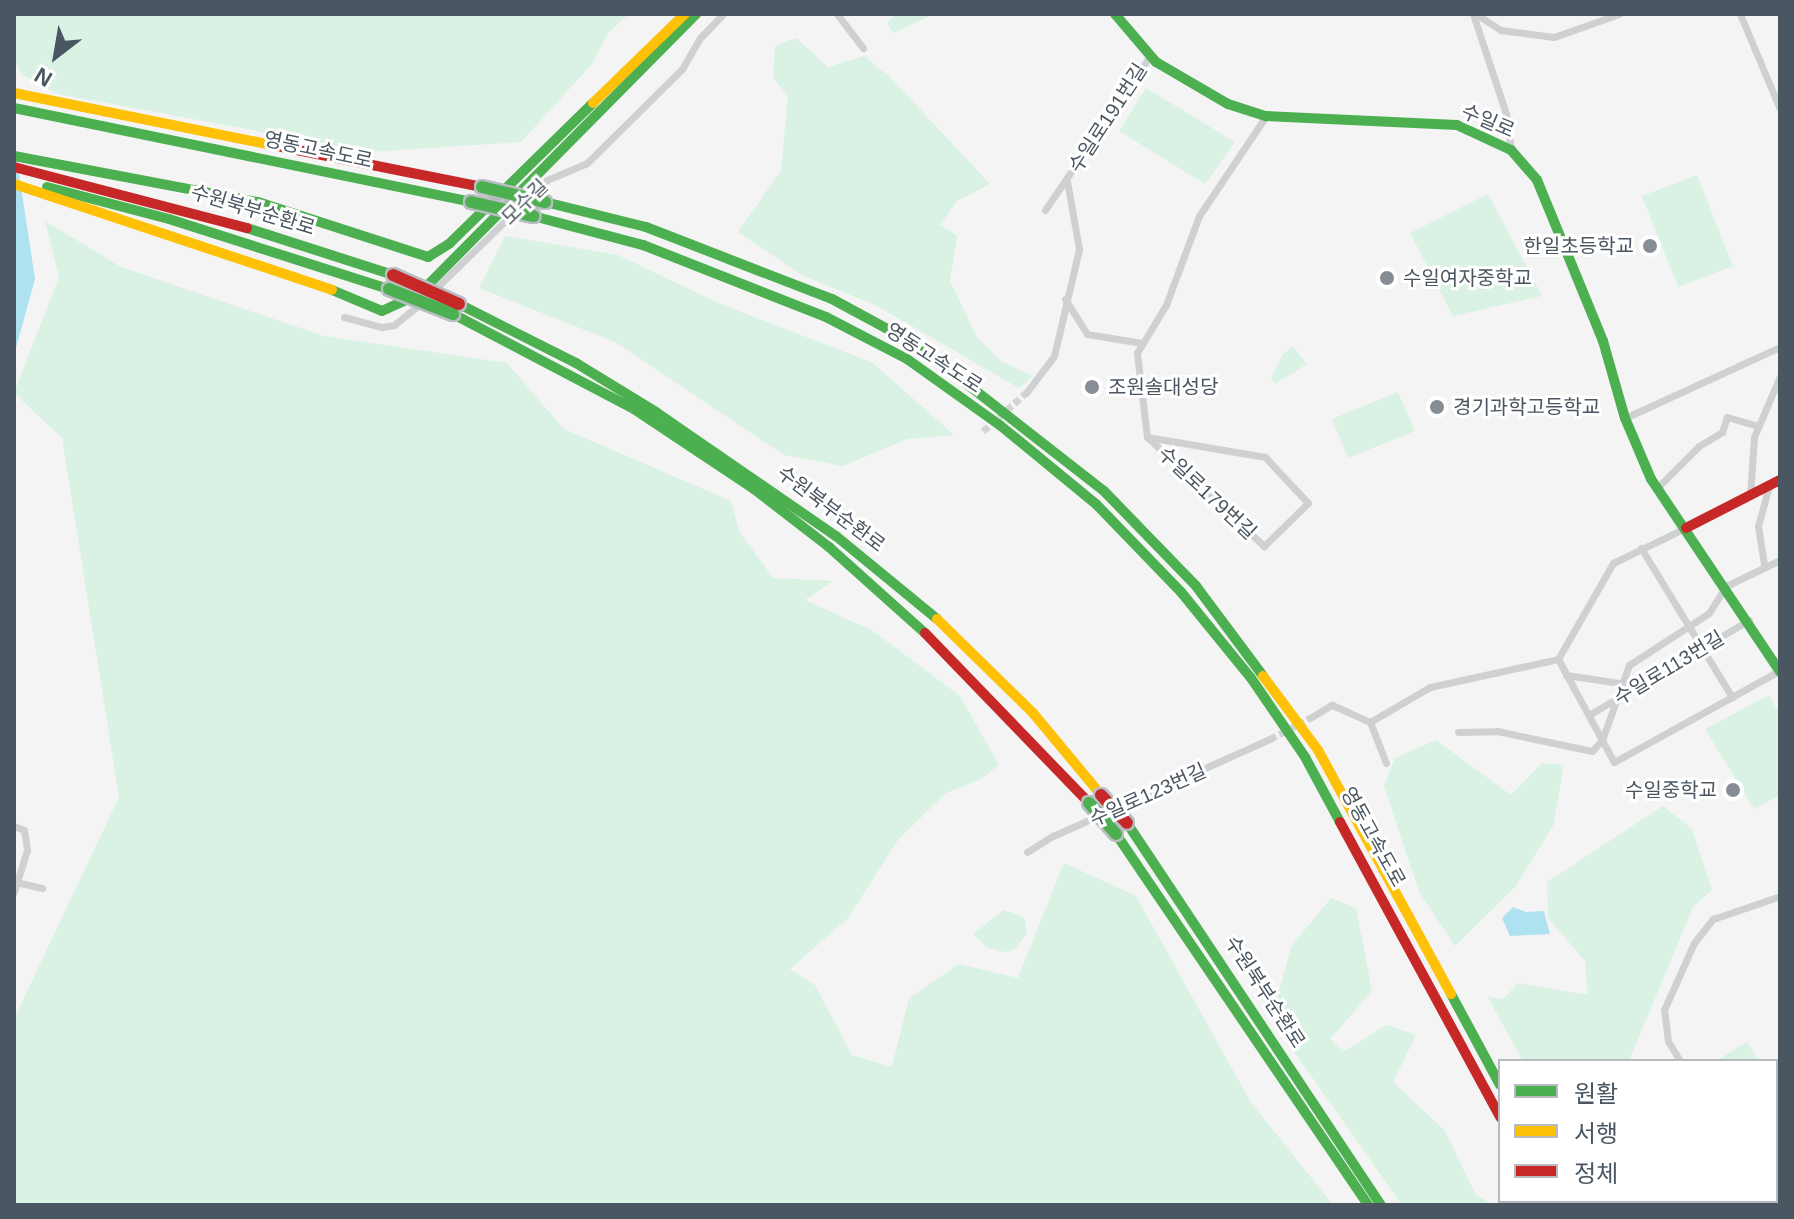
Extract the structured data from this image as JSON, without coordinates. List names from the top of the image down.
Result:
{
  "streets": {
    "main road": ["수일로", "영동고속도로", "수원북부순환로"],
    "street": [
      "수일로191번길",
      "모수길",
      "수일로179번길",
      "수일로113번길",
      "수일로123번길"
    ]
  },
  "crossings": [
    ["수일로191번길", "수일로"],
    ["수일로", "수일로179번길"],
    ["수일로", "수일로113번길"]
  ],
  "places": [
    "한일초등학교",
    "수일여자중학교",
    "조원솔대성당",
    "경기과학고등학교",
    "수일중학교"
  ],
  "legend": ["원활", "서행", "정체"],
  "north": "bottom left"
}
